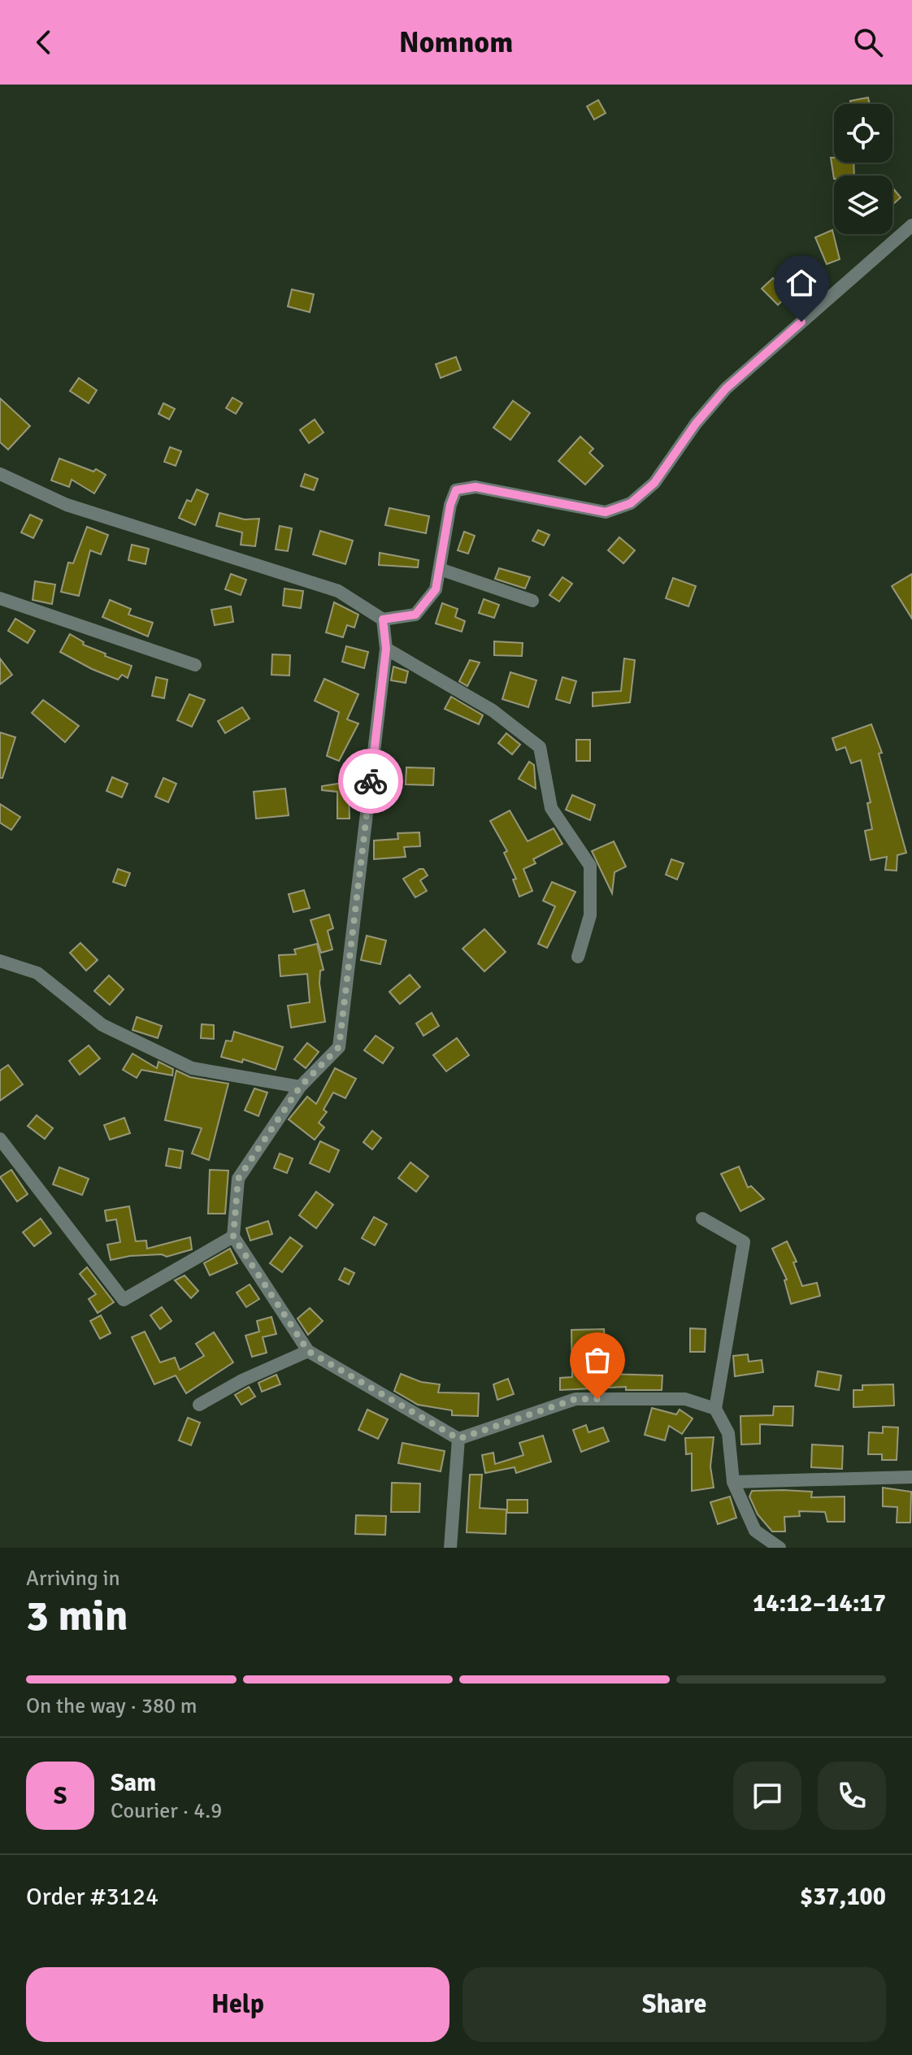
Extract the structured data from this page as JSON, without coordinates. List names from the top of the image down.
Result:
{
  "page": {
    "header": "Nomnom",
    "heading": ["3 min", "Arriving in", "14:12–14:17"],
    "panel": [
      "Sam",
      "Courier · 4.9",
      "Order #3124",
      "$37,100"
    ],
    "bar": "On the way · 380 m",
    "round": "S",
    "buttons": ["Help", "Share"]
  }
}
